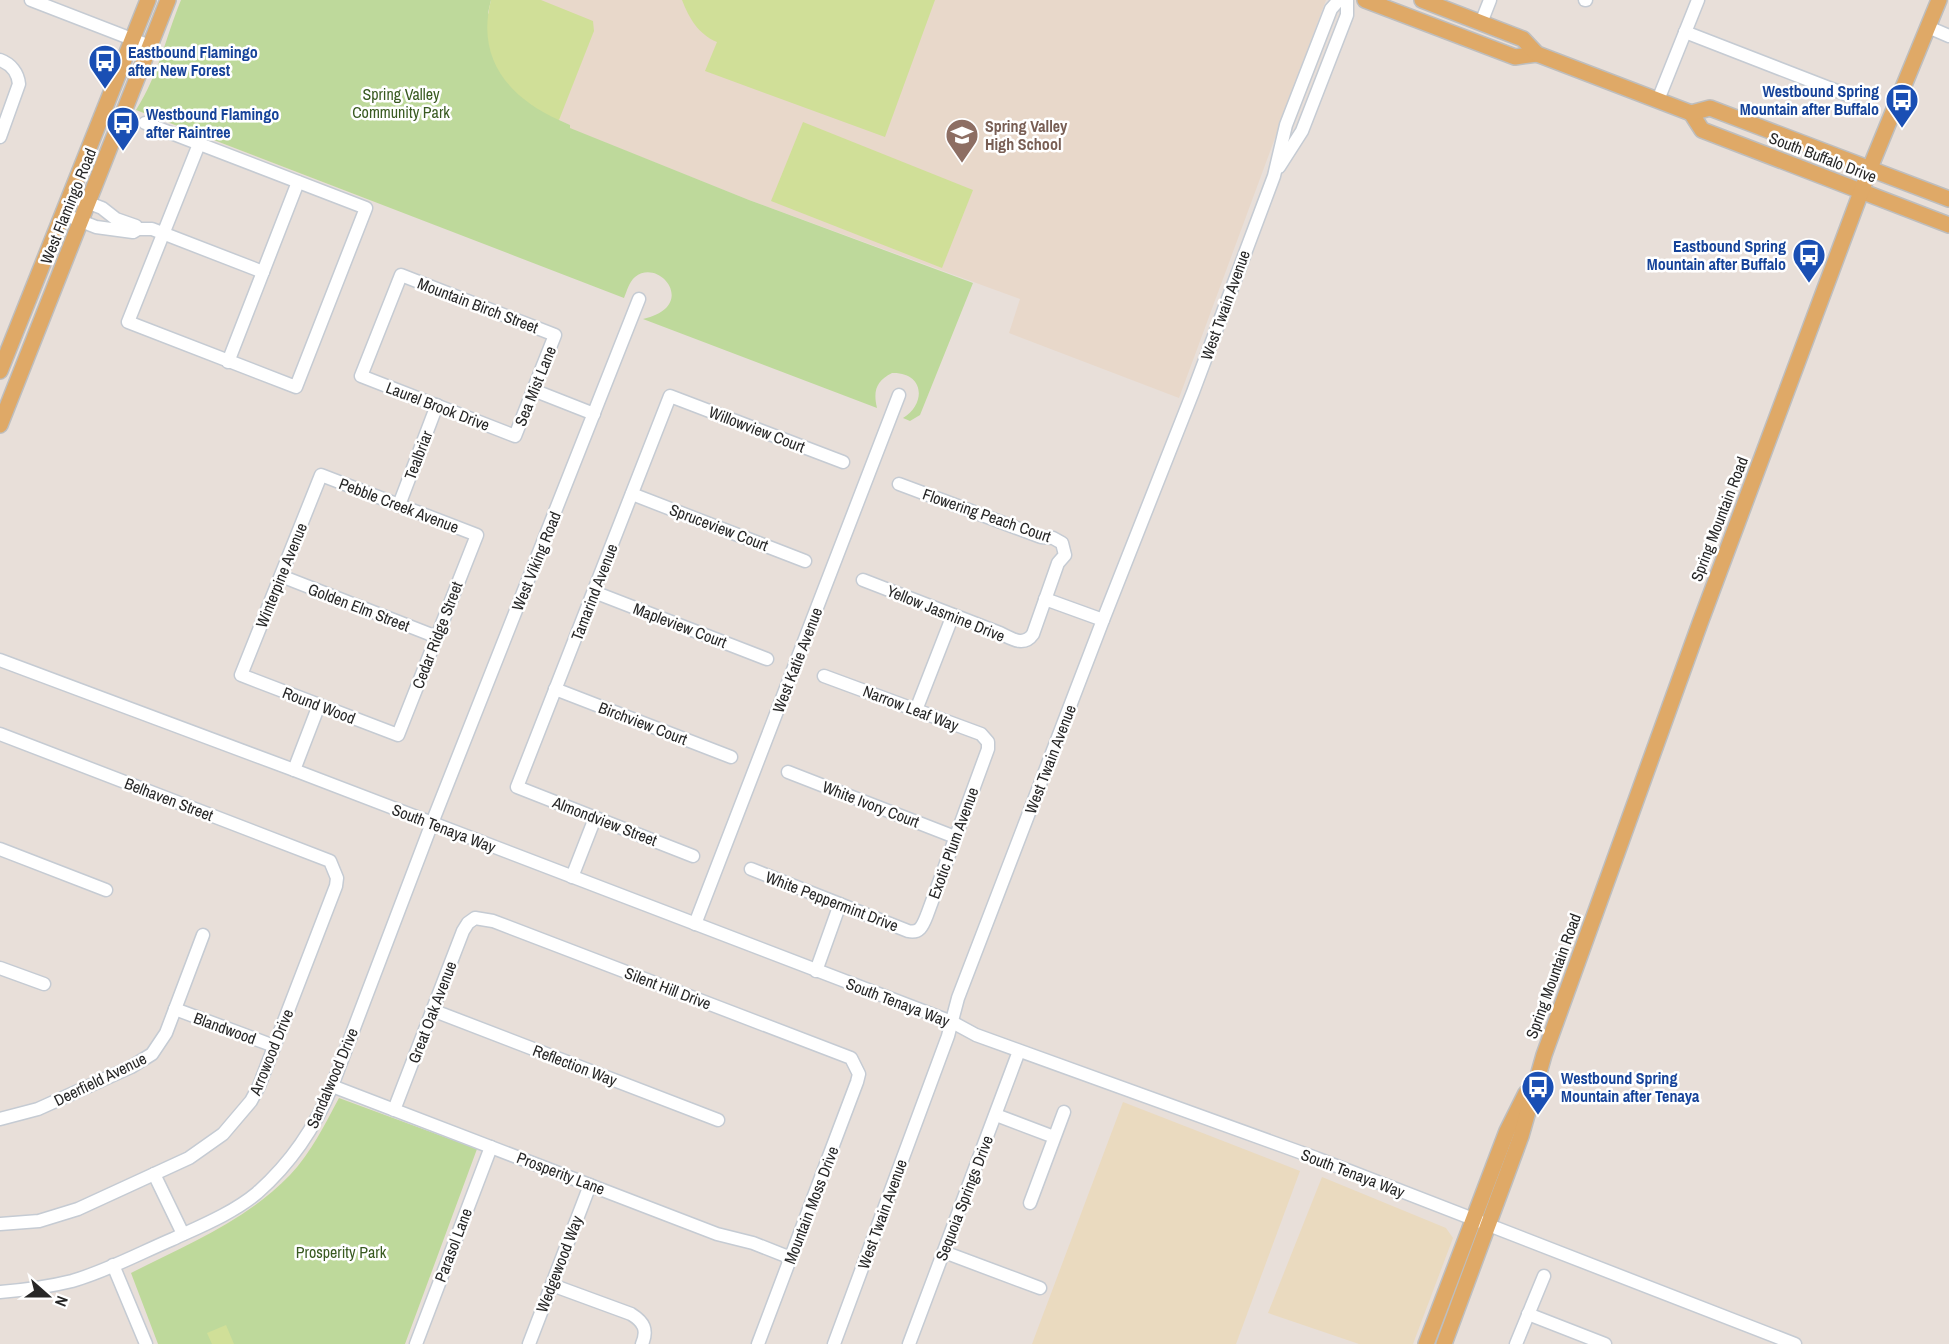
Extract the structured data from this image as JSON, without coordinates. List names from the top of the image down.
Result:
{
  "streets": {
    "main road": ["South Buffalo Drive", "West Flamingo Road", "Spring Mountain Road"],
    "street": [
      "Mountain Birch Street",
      "West Twain Avenue",
      "Sea Mist Lane",
      "Laurel Brook Drive",
      "Willowview Court",
      "Tealbriar",
      "Pebble Creek Avenue",
      "Flowering Peach Court",
      "Spruceview Court",
      "West Viking Road",
      "Winterpine Avenue",
      "Tamarind Avenue",
      "Golden Elm Street",
      "Yellow Jasmine Drive",
      "Mapleview Court",
      "Cedar Ridge Street",
      "West Katie Avenue",
      "Round Wood",
      "Narrow Leaf Way",
      "Birchview Court",
      "Belhaven Street",
      "White Ivory Court",
      "Almondview Street",
      "South Tenaya Way",
      "Exotic Plum Avenue",
      "White Peppermint Drive",
      "Silent Hill Drive",
      "Great Oak Avenue",
      "Blandwood",
      "Arrowood Drive",
      "Reflection Way",
      "Sandalwood Drive",
      "Deerfield Avenue",
      "Prosperity Lane",
      "Sequoia Springs Drive",
      "Mountain Moss Drive",
      "Parasol Lane",
      "Wedgewood Way"
    ]
  },
  "crossings": [
    ["South Buffalo Drive", "Spring Mountain Road"],
    ["Mountain Birch Street", "Sea Mist Lane"],
    ["Mountain Birch Street", "Laurel Brook Drive"],
    ["West Twain Avenue", "South Tenaya Way"],
    ["Sea Mist Lane", "Laurel Brook Drive"],
    ["Laurel Brook Drive", "Tealbriar"],
    ["Willowview Court", "Tamarind Avenue"],
    ["Tealbriar", "Pebble Creek Avenue"],
    ["Pebble Creek Avenue", "Winterpine Avenue"],
    ["Pebble Creek Avenue", "Cedar Ridge Street"],
    ["Flowering Peach Court", "Yellow Jasmine Drive"],
    ["Spring Mountain Road", "South Tenaya Way"],
    ["Spruceview Court", "Tamarind Avenue"],
    ["West Viking Road", "South Tenaya Way"],
    ["West Viking Road", "Sandalwood Drive"],
    ["Winterpine Avenue", "Golden Elm Street"],
    ["Winterpine Avenue", "Round Wood"],
    ["Tamarind Avenue", "Mapleview Court"],
    ["Tamarind Avenue", "Birchview Court"],
    ["Tamarind Avenue", "Almondview Street"],
    ["Golden Elm Street", "Cedar Ridge Street"],
    ["Cedar Ridge Street", "Round Wood"],
    ["West Katie Avenue", "South Tenaya Way"],
    ["Narrow Leaf Way", "Exotic Plum Avenue"],
    ["Belhaven Street", "Arrowood Drive"],
    ["White Ivory Court", "Exotic Plum Avenue"],
    ["South Tenaya Way", "Sandalwood Drive"],
    ["South Tenaya Way", "Sequoia Springs Drive"],
    ["Exotic Plum Avenue", "White Peppermint Drive"],
    ["Silent Hill Drive", "Great Oak Avenue"],
    ["Silent Hill Drive", "Mountain Moss Drive"],
    ["Great Oak Avenue", "Reflection Way"],
    ["Great Oak Avenue", "Prosperity Lane"],
    ["Blandwood", "Arrowood Drive"],
    ["Blandwood", "Deerfield Avenue"],
    ["Sandalwood Drive", "Prosperity Lane"],
    ["Prosperity Lane", "Mountain Moss Drive"],
    ["Prosperity Lane", "Parasol Lane"],
    ["Prosperity Lane", "Wedgewood Way"]
  ],
  "parks": ["Spring Valley Community Park", "Prosperity Park"],
  "places": {
    "bus stop": [
      "Eastbound Flamingo after New Forest",
      "Westbound Spring Mountain after Buffalo",
      "Westbound Flamingo after Raintree",
      "Eastbound Spring Mountain after Buffalo",
      "Westbound Spring Mountain after Tenaya"
    ],
    "school or university": ["Spring Valley High School"]
  },
  "north": "right"
}
